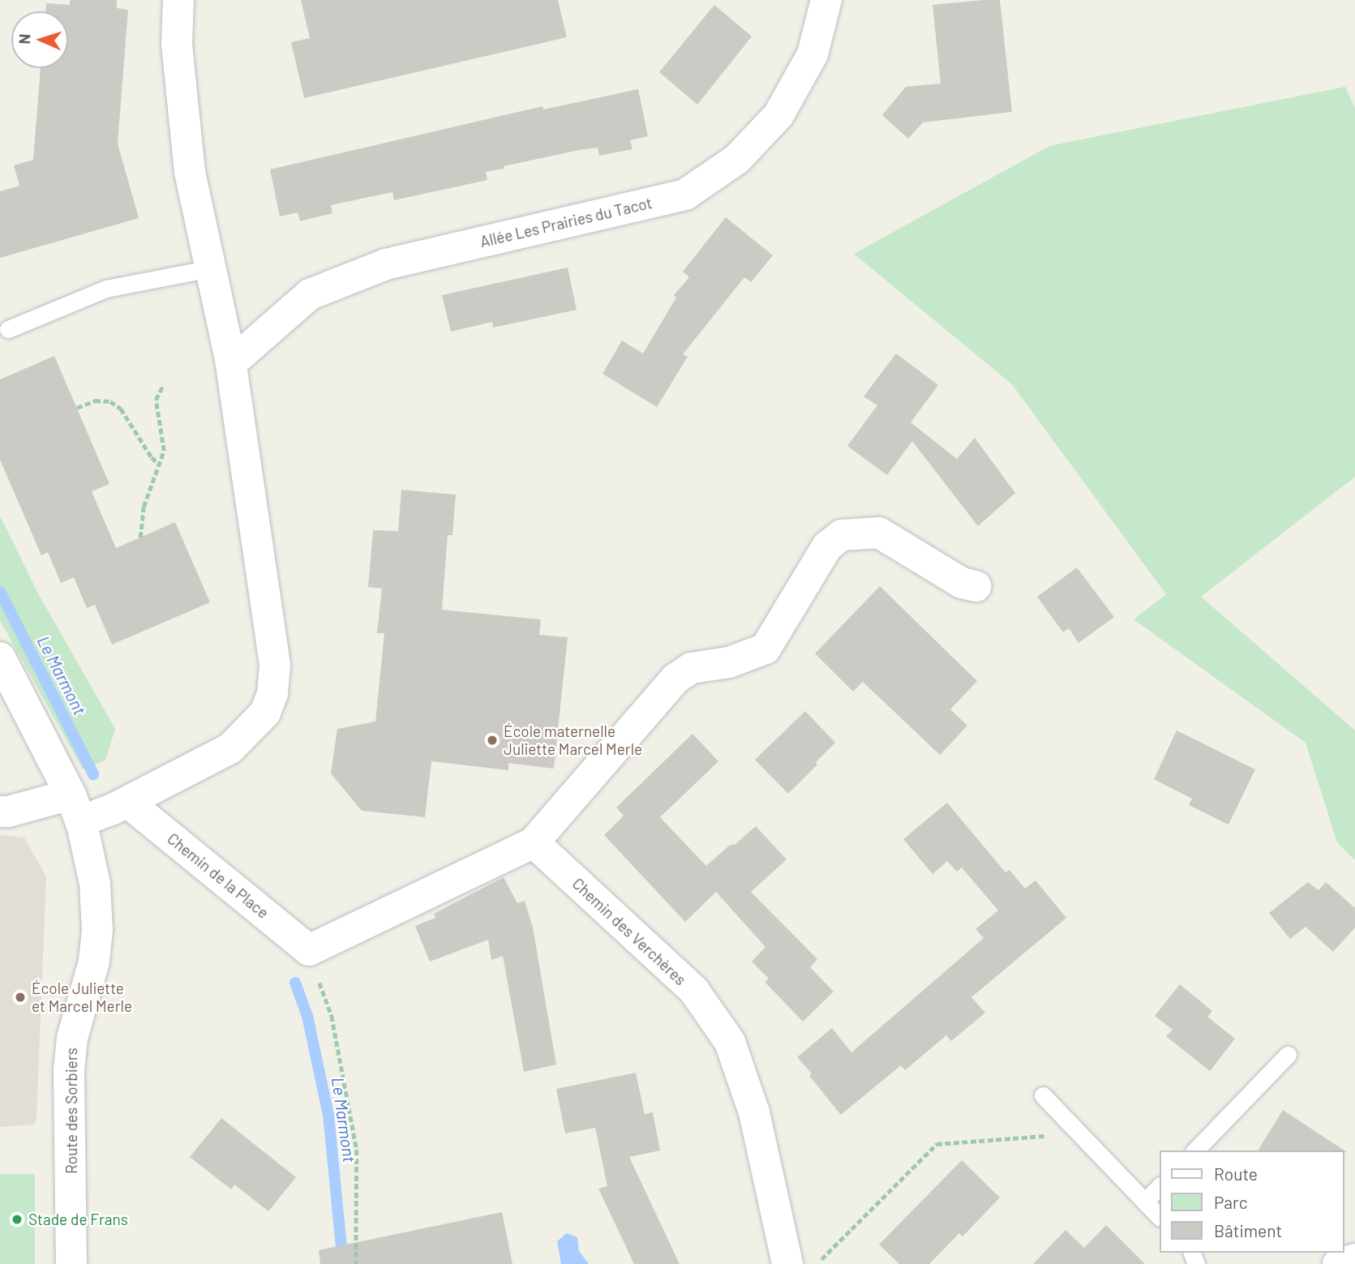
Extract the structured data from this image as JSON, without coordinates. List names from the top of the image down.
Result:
{
  "streets": {
    "street": [
      "Allée Les Prairies du Tacot",
      "Chemin de la Place",
      "Chemin des Verchères",
      "Route des Sorbiers"
    ]
  },
  "water": ["Le Marmont"],
  "places": ["École maternelle Juliette Marcel Merle", "École Juliette et Marcel Merle", "Stade de Frans"],
  "legend": ["Route", "Parc", "Bâtiment"],
  "north": "left"
}
